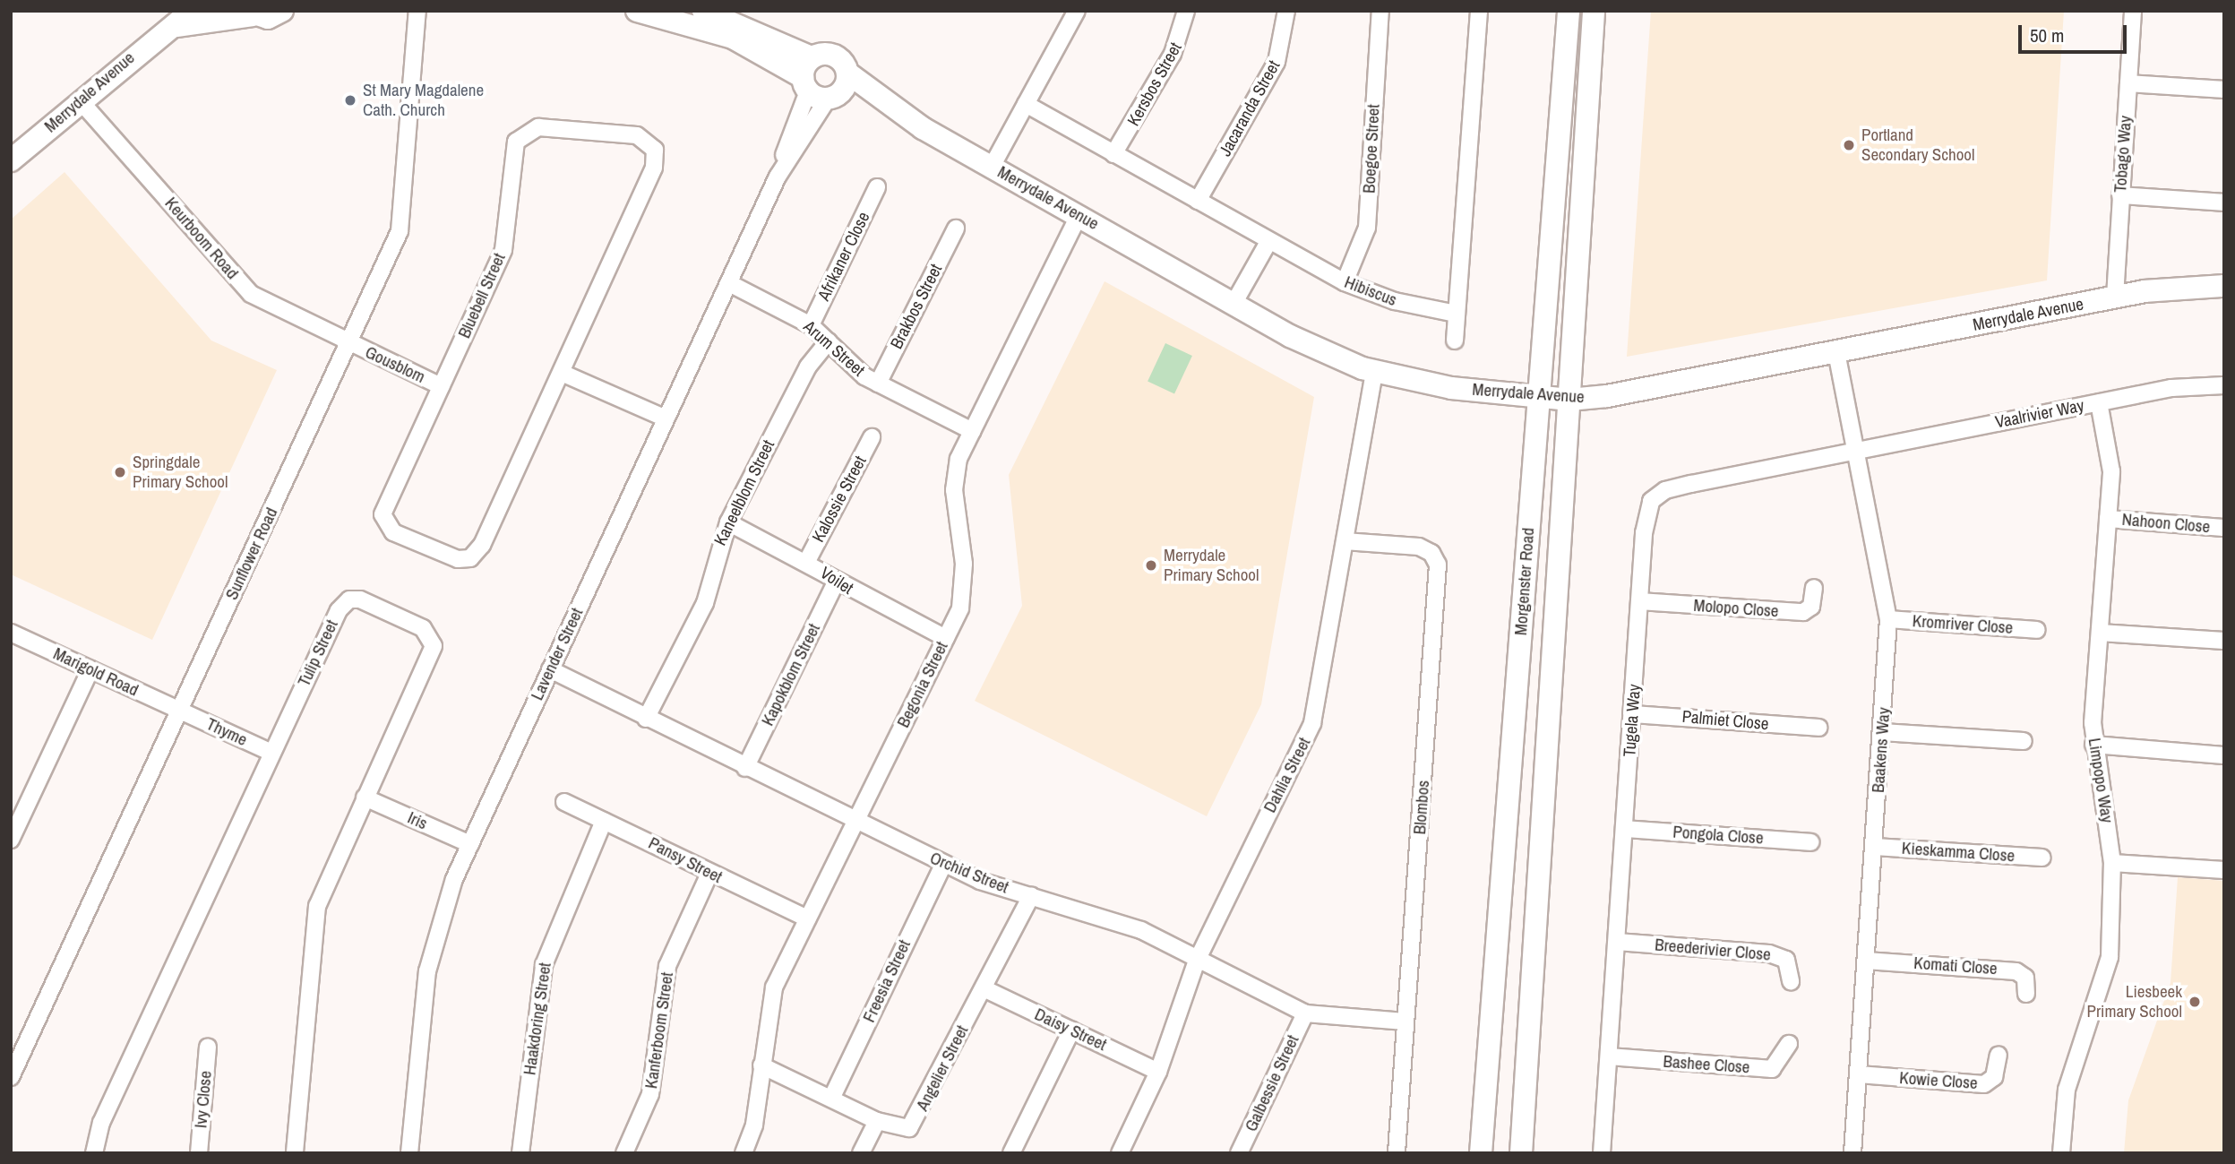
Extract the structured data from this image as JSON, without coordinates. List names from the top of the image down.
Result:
{
  "streets": {
    "main road": ["Merrydale Avenue", "Morgenster Road"],
    "street": [
      "Kersbos Street",
      "Jacaranda Street",
      "Boegoe Street",
      "Tobago Way",
      "Keurboom Road",
      "Afrikaner Close",
      "Hibiscus",
      "Bluebell Street",
      "Brakbos Street",
      "Arum Street",
      "Gousblom",
      "Vaalrivier Way",
      "Kaneelblom Street",
      "Kalossie Street",
      "Nahoon Close",
      "Sunflower Road",
      "Voilet",
      "Molopo Close",
      "Kromriver Close",
      "Tulip Street",
      "Lavender Street",
      "Marigold Road",
      "Kapokblom Street",
      "Begonia Street",
      "Tugela Way",
      "Palmiet Close",
      "Thyme",
      "Baakens Way",
      "Dahlia Street",
      "Limpopo Way",
      "Blombos",
      "Iris",
      "Pongola Close",
      "Kieskamma Close",
      "Pansy Street",
      "Orchid Street",
      "Breederivier Close",
      "Komati Close",
      "Freesia Street",
      "Haakdoring Street",
      "Daisy Street",
      "Kanferboom Street",
      "Bashee Close",
      "Angelier Street",
      "Kowie Close",
      "Galbessie Street",
      "Ivy Close"
    ]
  },
  "crossings": [
    ["Kersbos Street", "Hibiscus"],
    ["Merrydale Avenue", "Tobago Way"],
    ["Merrydale Avenue", "Keurboom Road"],
    ["Merrydale Avenue", "Morgenster Road"],
    ["Merrydale Avenue", "Lavender Street"],
    ["Merrydale Avenue", "Begonia Street"],
    ["Merrydale Avenue", "Baakens Way"],
    ["Merrydale Avenue", "Dahlia Street"],
    ["Jacaranda Street", "Hibiscus"],
    ["Boegoe Street", "Hibiscus"],
    ["Keurboom Road", "Gousblom"],
    ["Keurboom Road", "Sunflower Road"],
    ["Afrikaner Close", "Arum Street"],
    ["Bluebell Street", "Gousblom"],
    ["Brakbos Street", "Arum Street"],
    ["Arum Street", "Kaneelblom Street"],
    ["Arum Street", "Lavender Street"],
    ["Arum Street", "Begonia Street"],
    ["Gousblom", "Sunflower Road"],
    ["Vaalrivier Way", "Tugela Way"],
    ["Vaalrivier Way", "Baakens Way"],
    ["Vaalrivier Way", "Limpopo Way"],
    ["Kaneelblom Street", "Voilet"],
    ["Kaneelblom Street", "Orchid Street"],
    ["Kalossie Street", "Voilet"],
    ["Nahoon Close", "Limpopo Way"],
    ["Sunflower Road", "Marigold Road"],
    ["Sunflower Road", "Thyme"],
    ["Voilet", "Kapokblom Street"],
    ["Voilet", "Begonia Street"],
    ["Molopo Close", "Tugela Way"],
    ["Kromriver Close", "Baakens Way"],
    ["Tulip Street", "Thyme"],
    ["Tulip Street", "Iris"],
    ["Lavender Street", "Iris"],
    ["Lavender Street", "Orchid Street"],
    ["Marigold Road", "Thyme"],
    ["Kapokblom Street", "Orchid Street"],
    ["Begonia Street", "Pansy Street"],
    ["Begonia Street", "Orchid Street"],
    ["Begonia Street", "Angelier Street"],
    ["Tugela Way", "Palmiet Close"],
    ["Tugela Way", "Baakens Way"],
    ["Tugela Way", "Pongola Close"],
    ["Tugela Way", "Breederivier Close"],
    ["Tugela Way", "Bashee Close"],
    ["Baakens Way", "Kieskamma Close"],
    ["Baakens Way", "Komati Close"],
    ["Baakens Way", "Kowie Close"],
    ["Dahlia Street", "Blombos"],
    ["Dahlia Street", "Orchid Street"],
    ["Dahlia Street", "Daisy Street"],
    ["Blombos", "Orchid Street"],
    ["Pansy Street", "Haakdoring Street"],
    ["Pansy Street", "Kanferboom Street"],
    ["Orchid Street", "Freesia Street"],
    ["Orchid Street", "Angelier Street"],
    ["Orchid Street", "Galbessie Street"],
    ["Freesia Street", "Angelier Street"],
    ["Daisy Street", "Angelier Street"]
  ],
  "places": [
    "St Mary Magdalene Cath. Church",
    "Portland Secondary School",
    "Springdale Primary School",
    "Merrydale Primary School",
    "Liesbeek Primary School"
  ],
  "scale_bar": "50 m"
}
